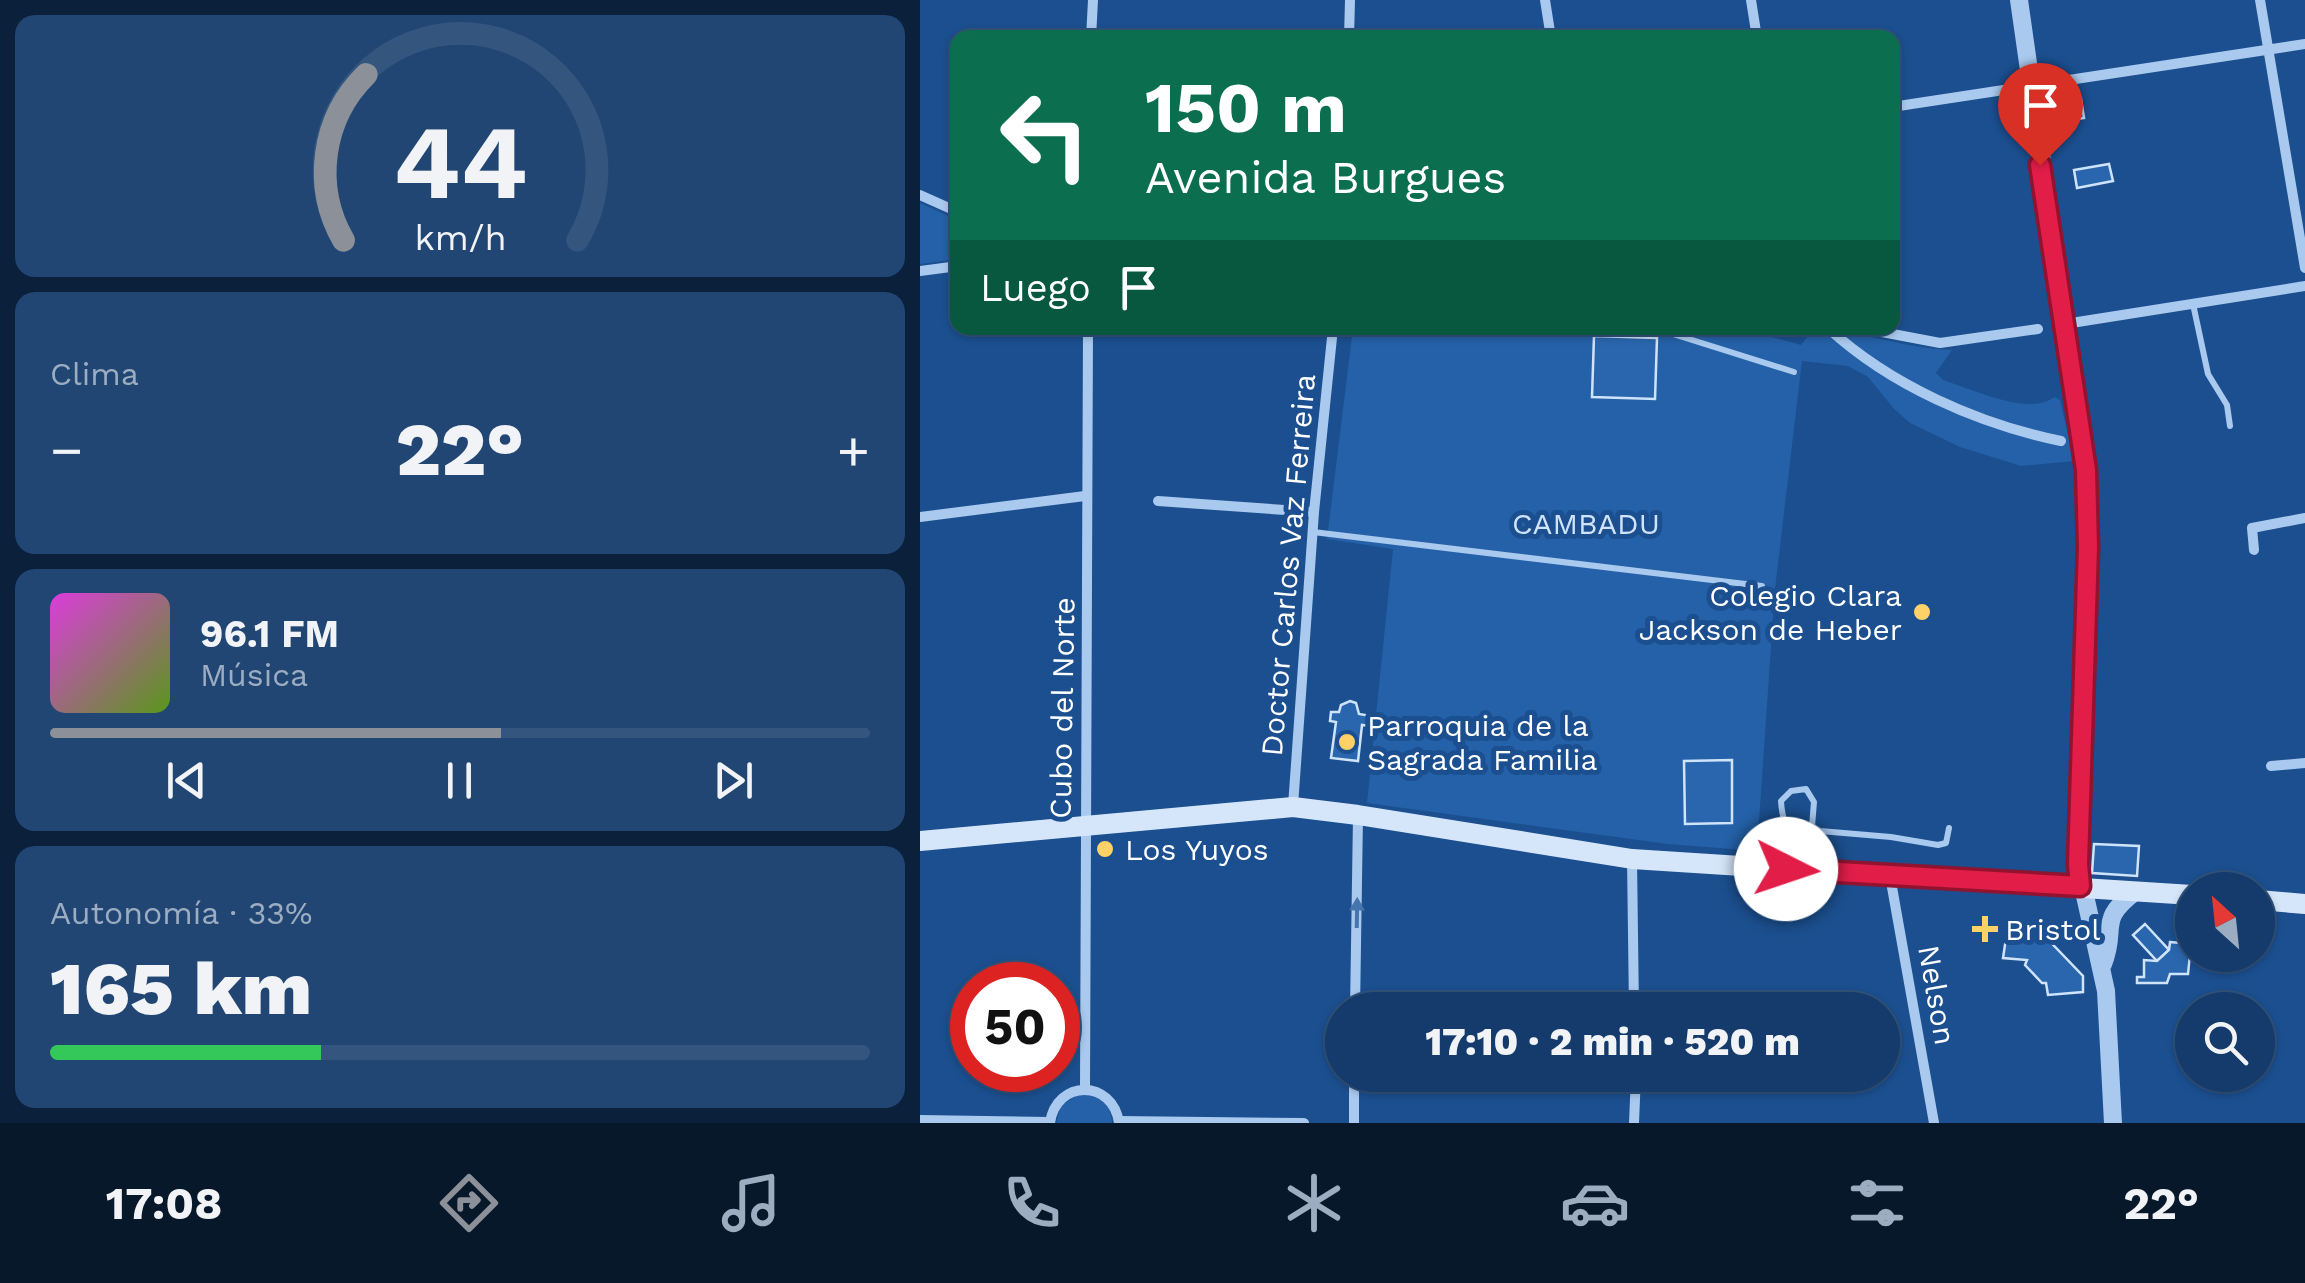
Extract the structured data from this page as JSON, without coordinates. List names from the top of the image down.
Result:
{
  "streets": {
    "street": ["Doctor Carlos Vaz Ferreira", "Cubo del Norte", "Nelson"]
  },
  "parks": ["CAMBADU"],
  "places": {
    "other": ["Colegio Clara Jackson de Heber", "Parroquia de la Sagrada Familia", "Los Yuyos"],
    "health": ["Bristol"]
  },
  "north": "top left",
  "page": {
    "turn": ["150 m", "Avenida Burgues"],
    "then": "Luego",
    "tile": [
      "Clima",
      ["Autonomía · 33%", "165 km"]
    ],
    "heat": ["−", "22°", "+"],
    "song": ["96.1 FM", "Música"],
    "limit": "50",
    "trip": "17:10 · 2 min · 520 m",
    "tabs": ["17:08", "22°"],
    "gauge": ["44", "km/h"]
  }
}
